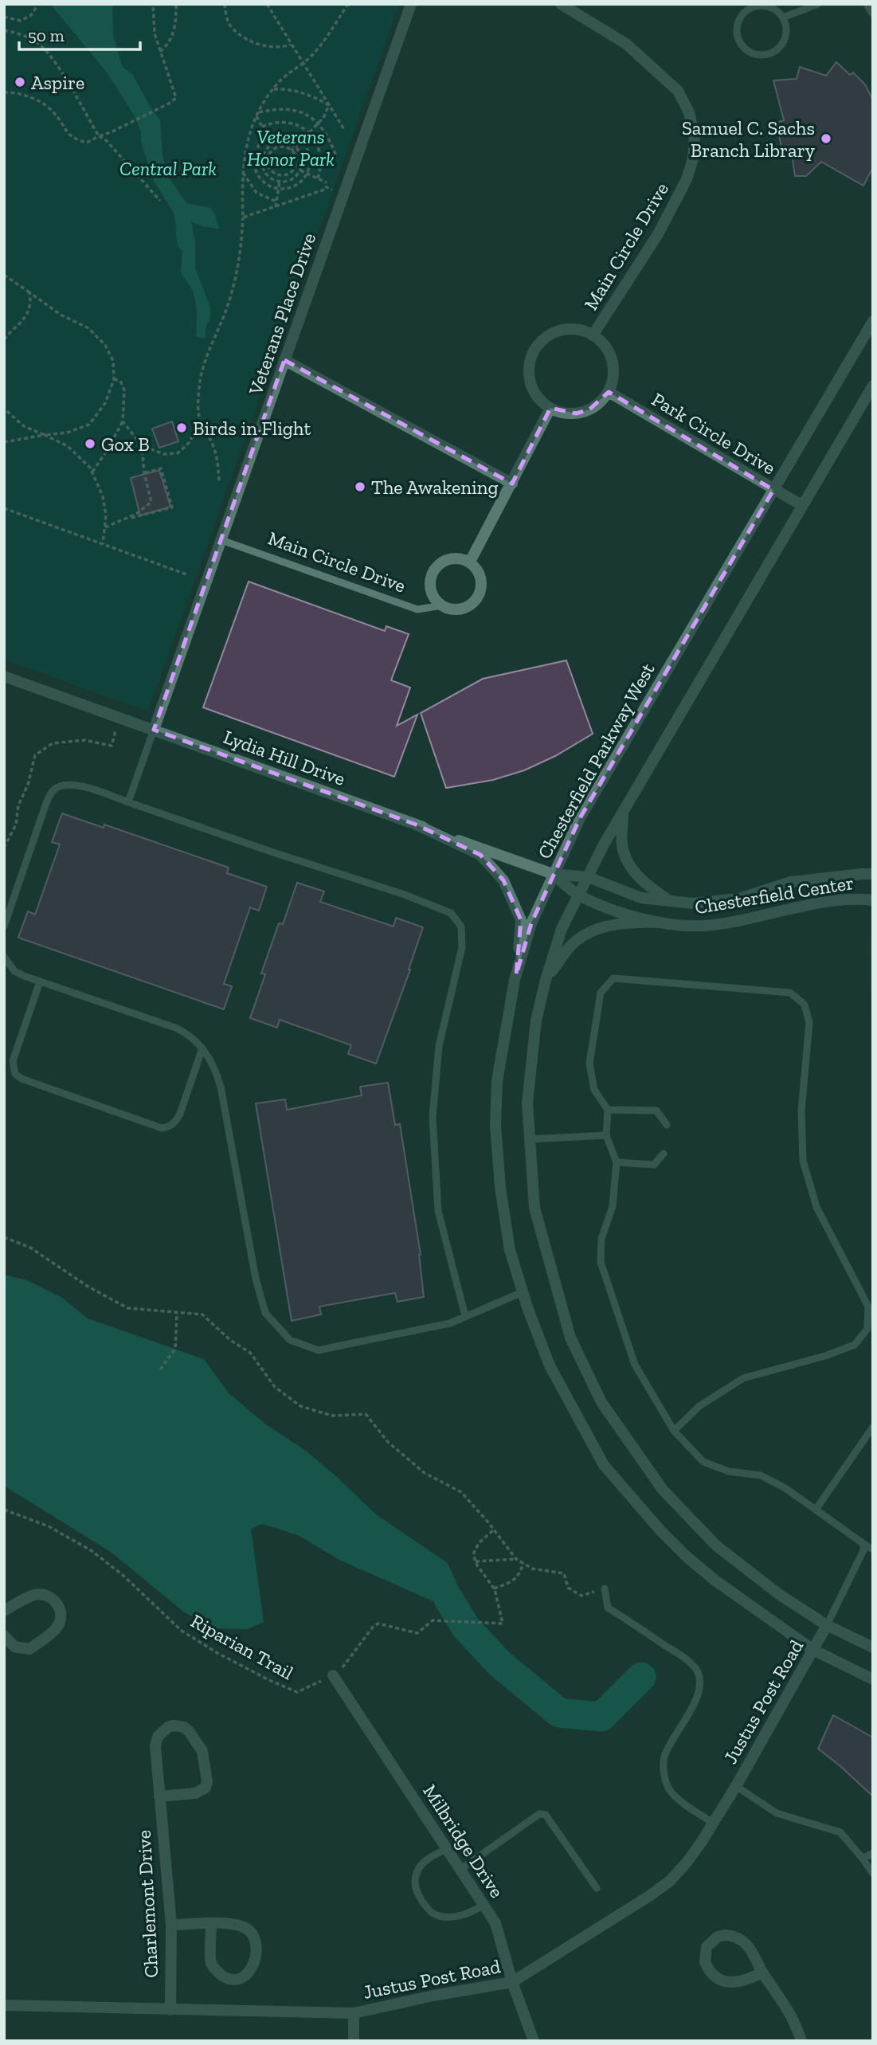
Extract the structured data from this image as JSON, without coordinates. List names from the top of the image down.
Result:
{
  "streets": {
    "street": [
      "Main Circle Drive",
      "Veterans Place Drive",
      "Park Circle Drive",
      "Lydia Hill Drive",
      "Chesterfield Parkway West",
      "Chesterfield Center",
      "Justus Post Road",
      "Milbridge Drive",
      "Charlemont Drive"
    ],
    "path": ["Riparian Trail"]
  },
  "crossings": [
    ["Main Circle Drive", "Veterans Place Drive"],
    ["Main Circle Drive", "Park Circle Drive"],
    ["Veterans Place Drive", "Lydia Hill Drive"],
    ["Park Circle Drive", "Chesterfield Parkway West"],
    ["Lydia Hill Drive", "Chesterfield Parkway West"],
    ["Lydia Hill Drive", "Chesterfield Center"],
    ["Chesterfield Parkway West", "Chesterfield Center"],
    ["Chesterfield Parkway West", "Justus Post Road"],
    ["Riparian Trail", "Milbridge Drive"],
    ["Justus Post Road", "Milbridge Drive"],
    ["Justus Post Road", "Charlemont Drive"]
  ],
  "parks": ["Veterans Honor Park", "Central Park"],
  "places": [
    "Aspire",
    "Samuel C. Sachs Branch Library",
    "Birds in Flight",
    "Gox B",
    "The Awakening"
  ],
  "scale_bar": "50 m"
}
